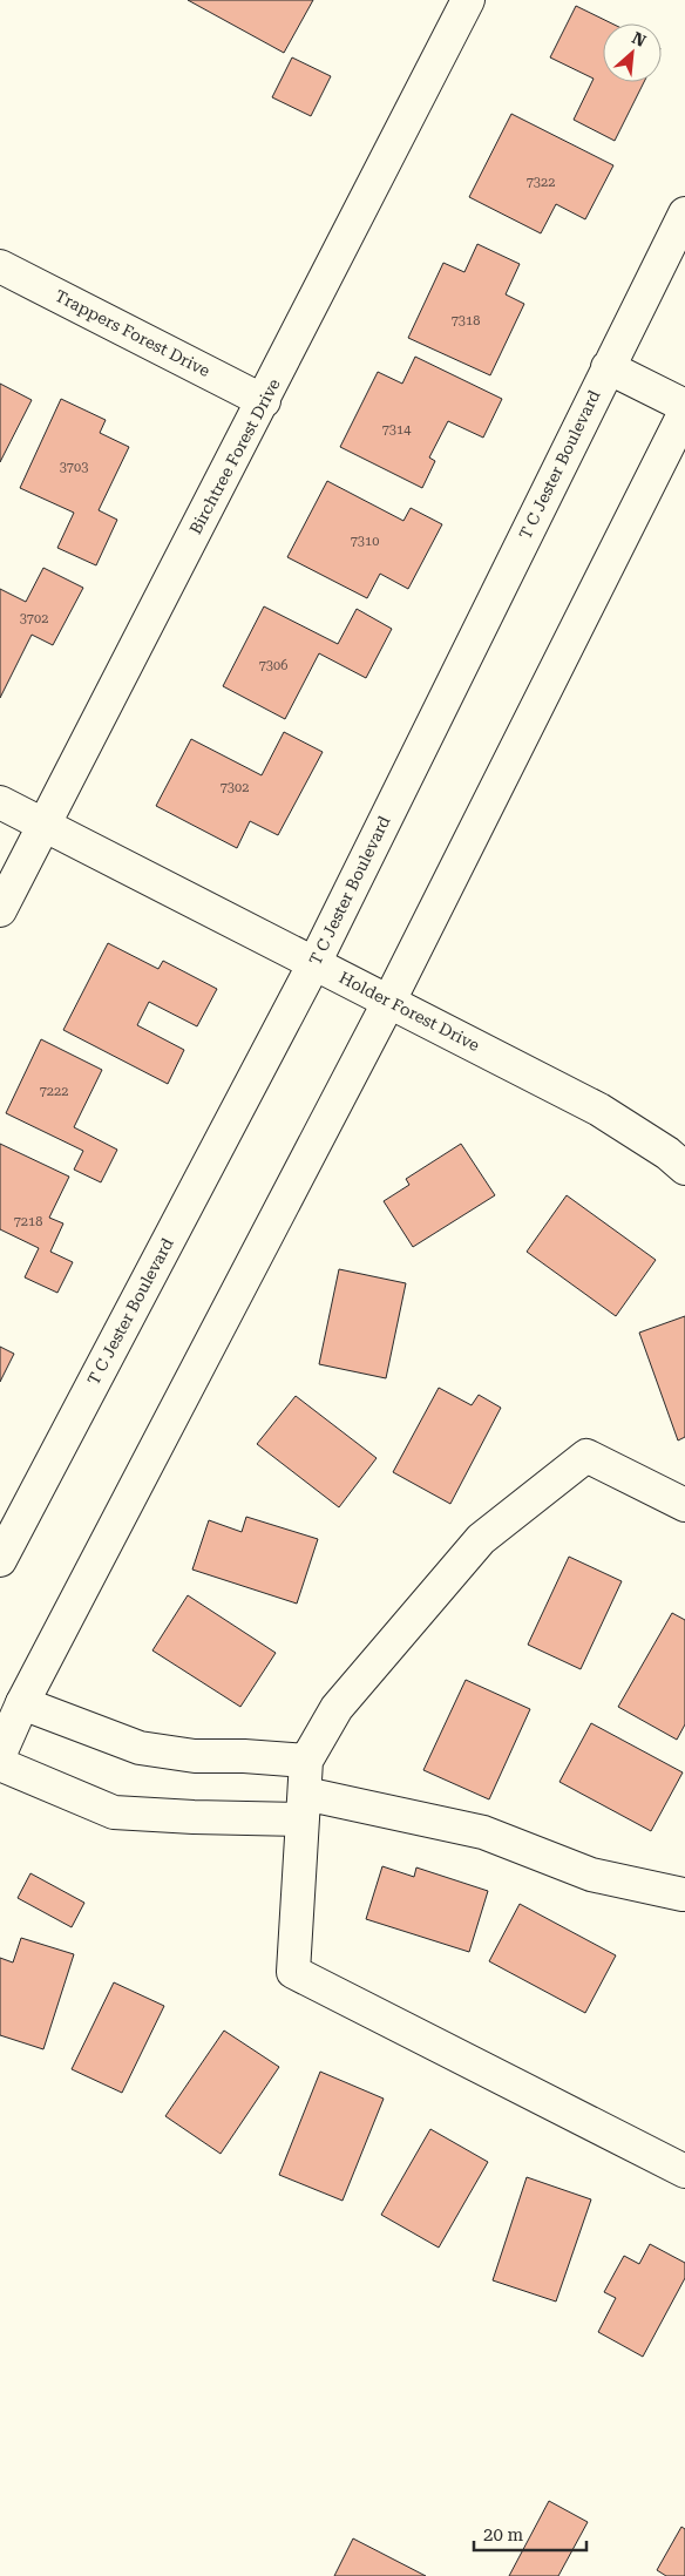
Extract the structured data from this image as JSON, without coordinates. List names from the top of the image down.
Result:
{
  "streets": {
    "main road": [
      "Trappers Forest Drive",
      "Birchtree Forest Drive",
      "T C Jester Boulevard",
      "Holder Forest Drive"
    ]
  },
  "crossings": [
    ["Trappers Forest Drive", "Birchtree Forest Drive"],
    ["Birchtree Forest Drive", "Holder Forest Drive"],
    ["T C Jester Boulevard", "Holder Forest Drive"]
  ],
  "house_numbers": [
    "7322",
    "7318",
    "7314",
    "3703",
    "7310",
    "3702",
    "7306",
    "7302",
    "7222",
    "7218"
  ],
  "scale_bar": "20 m",
  "north": "top right"
}
